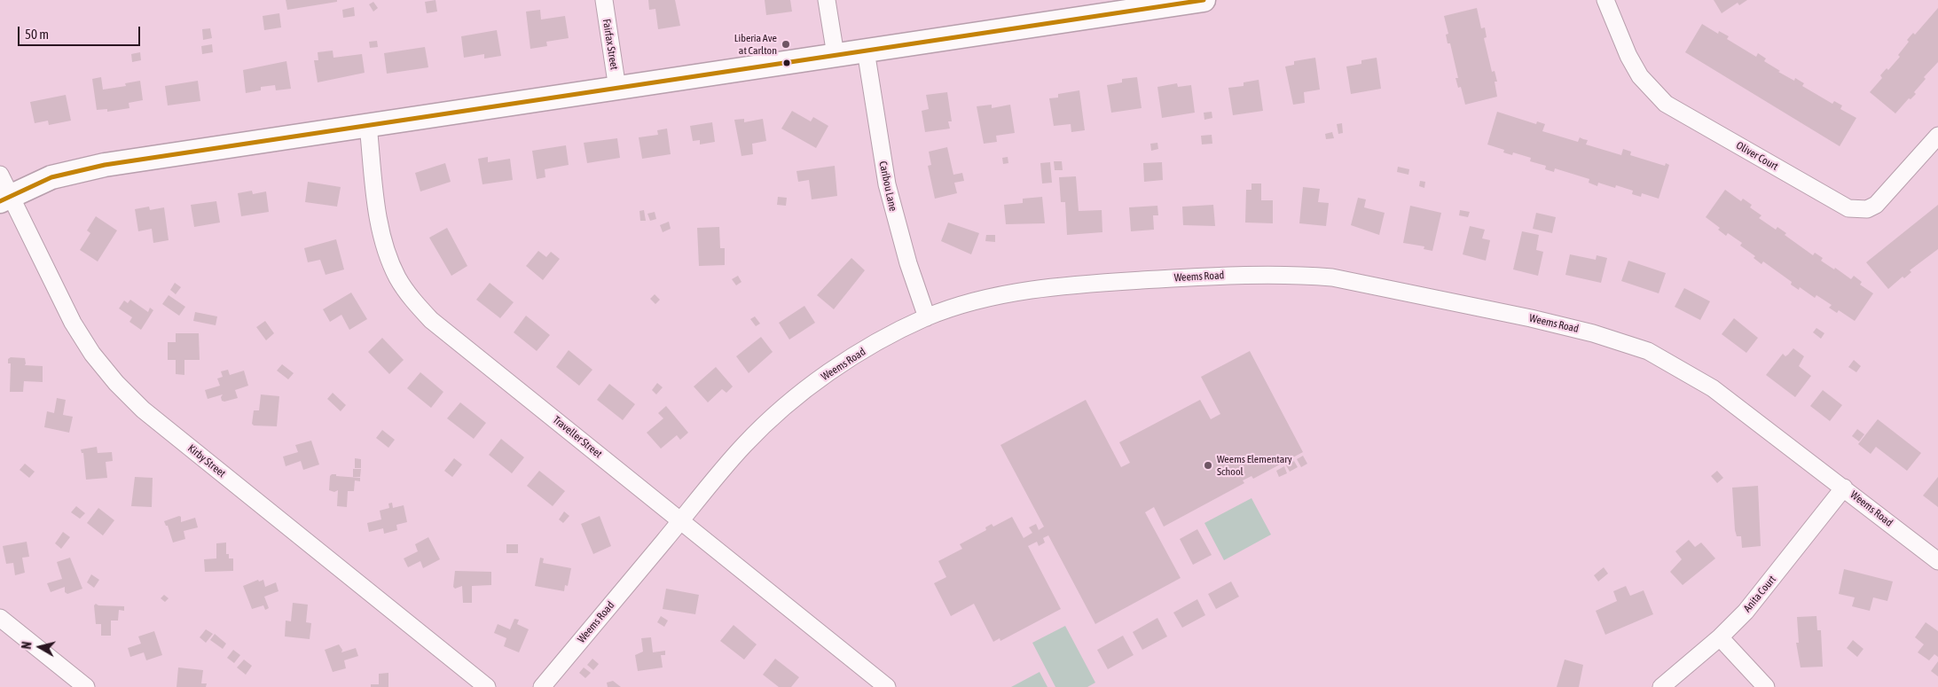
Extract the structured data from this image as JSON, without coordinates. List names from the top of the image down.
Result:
{
  "streets": {
    "street": [
      "Fairfax Street",
      "Oliver Court",
      "Caribou Lane",
      "Weems Road",
      "Traveller Street",
      "Kirby Street",
      "Anita Court"
    ]
  },
  "crossings": [
    ["Caribou Lane", "Weems Road"],
    ["Weems Road", "Traveller Street"],
    ["Weems Road", "Anita Court"]
  ],
  "places": ["Liberia Ave at Carlton", "Weems Elementary School"],
  "scale_bar": "50 m",
  "north": "left"
}
